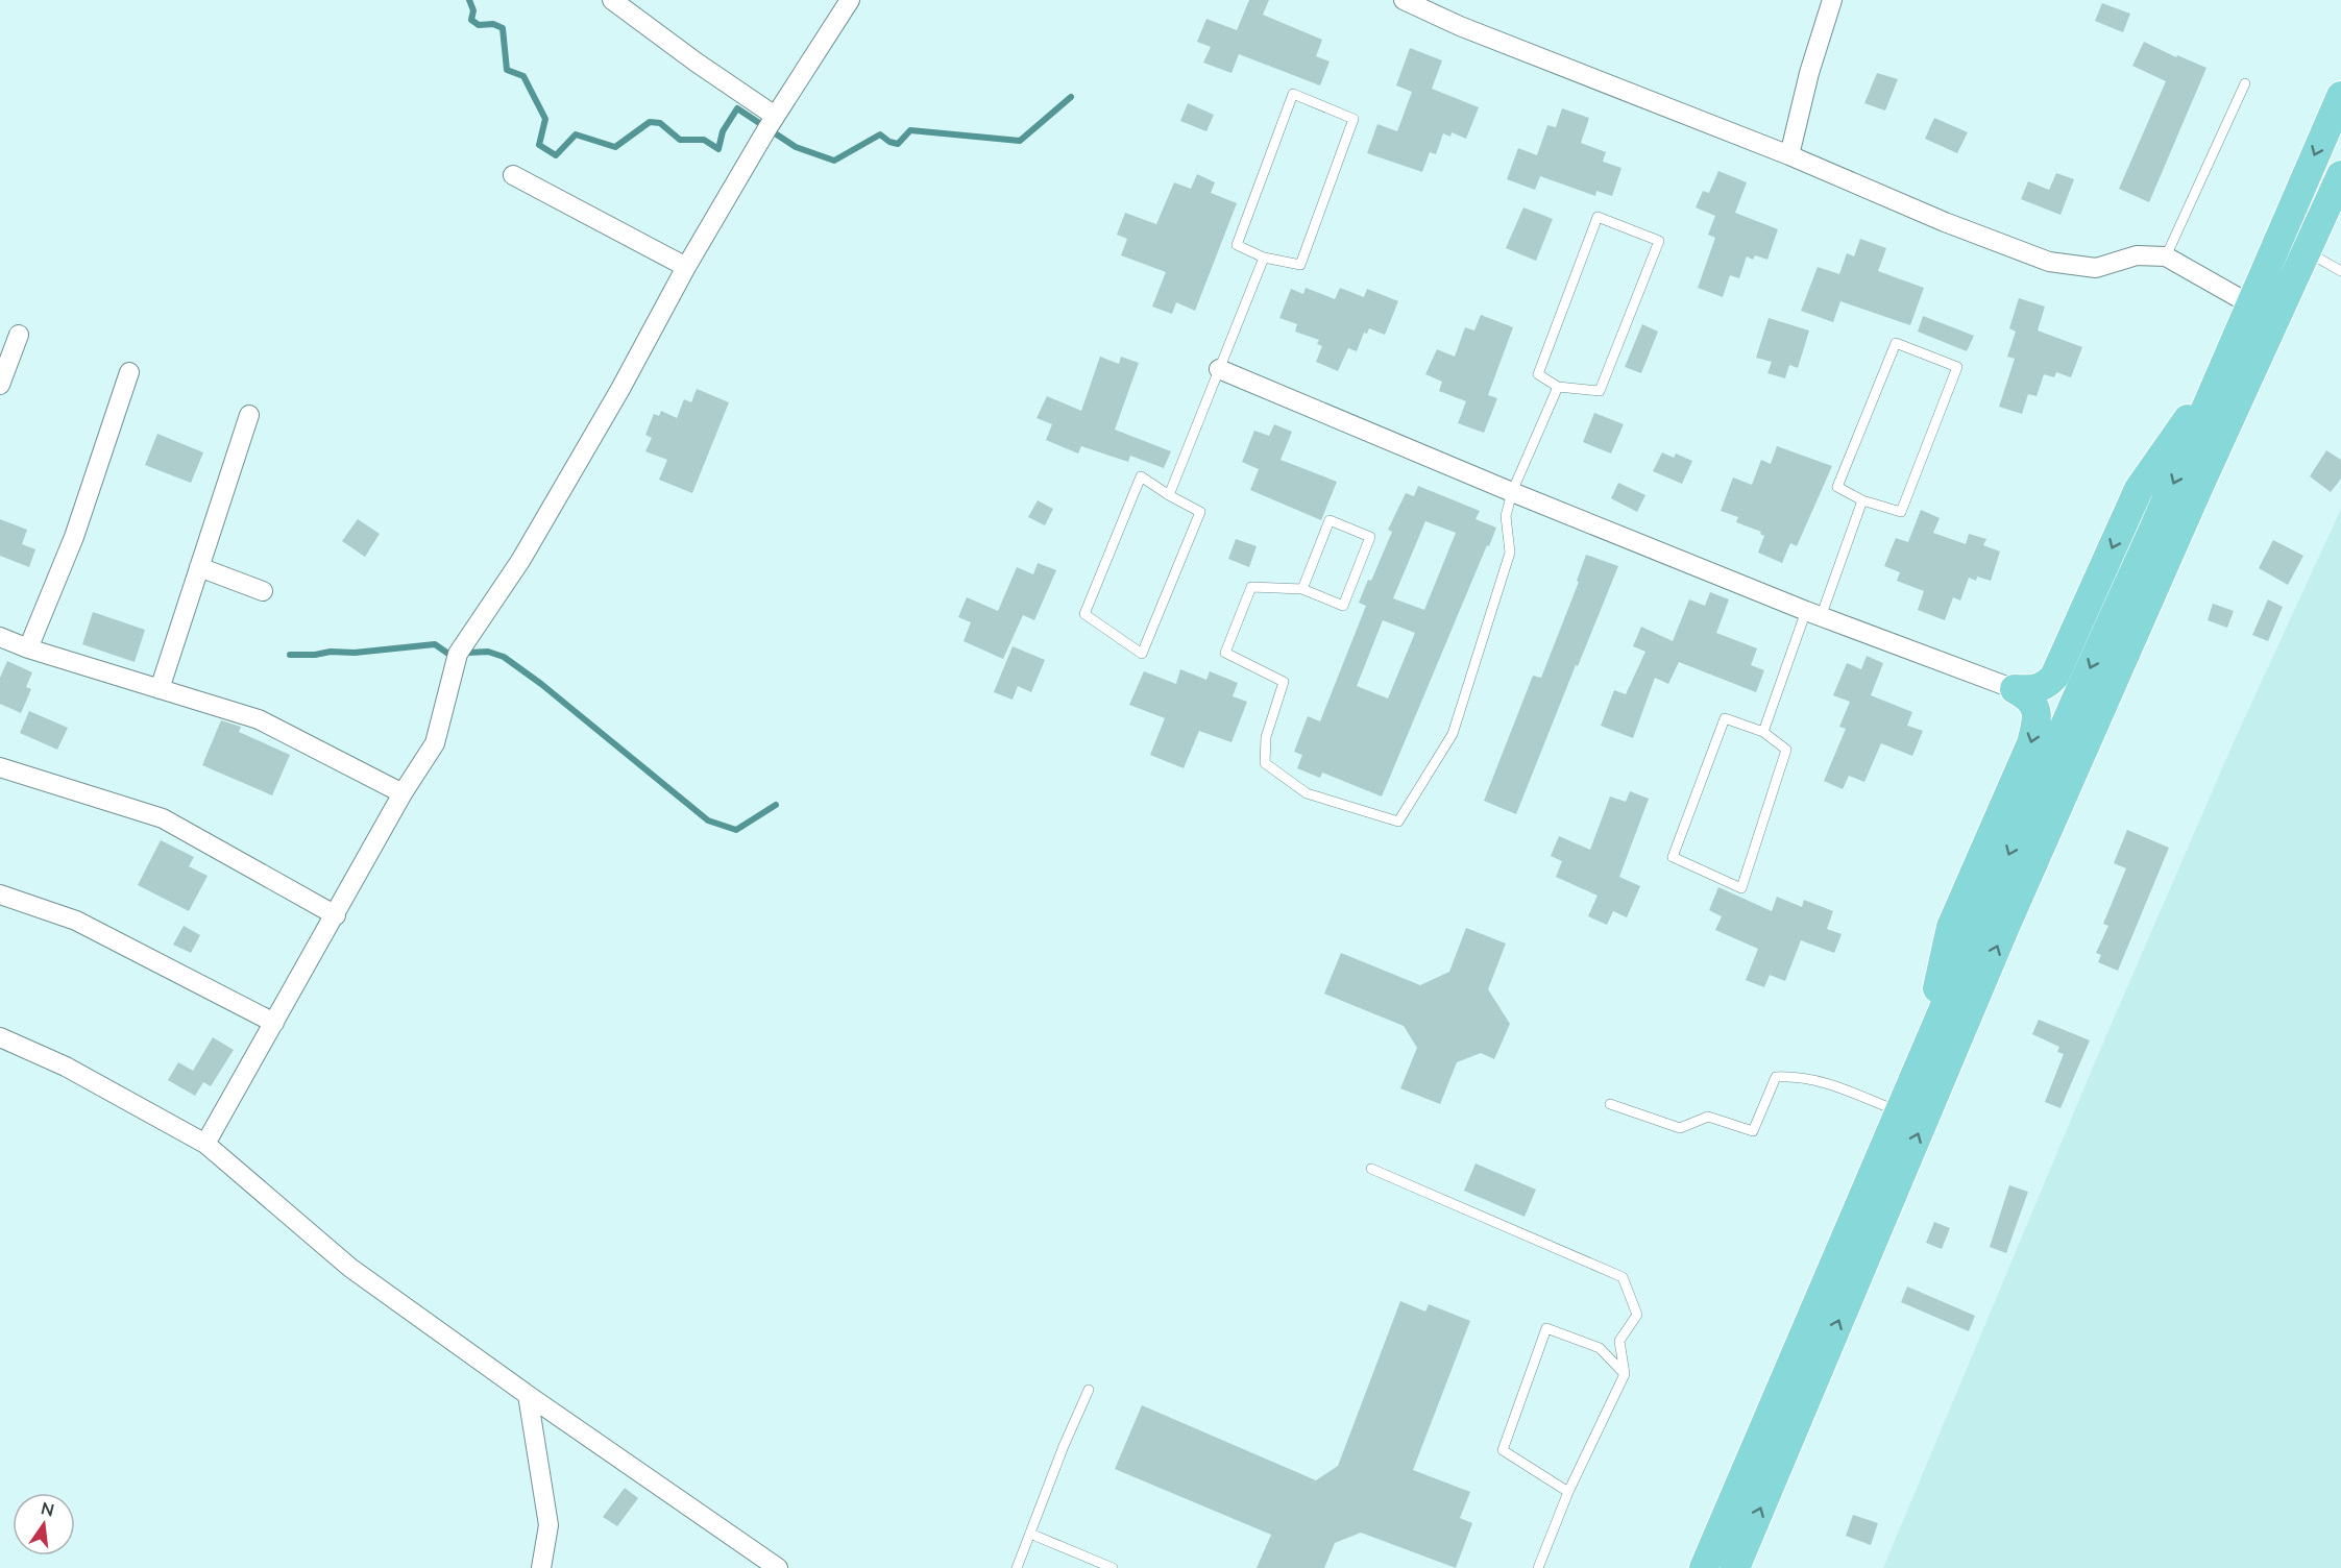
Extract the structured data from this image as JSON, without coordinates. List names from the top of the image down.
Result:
{
  "north": "top"
}
